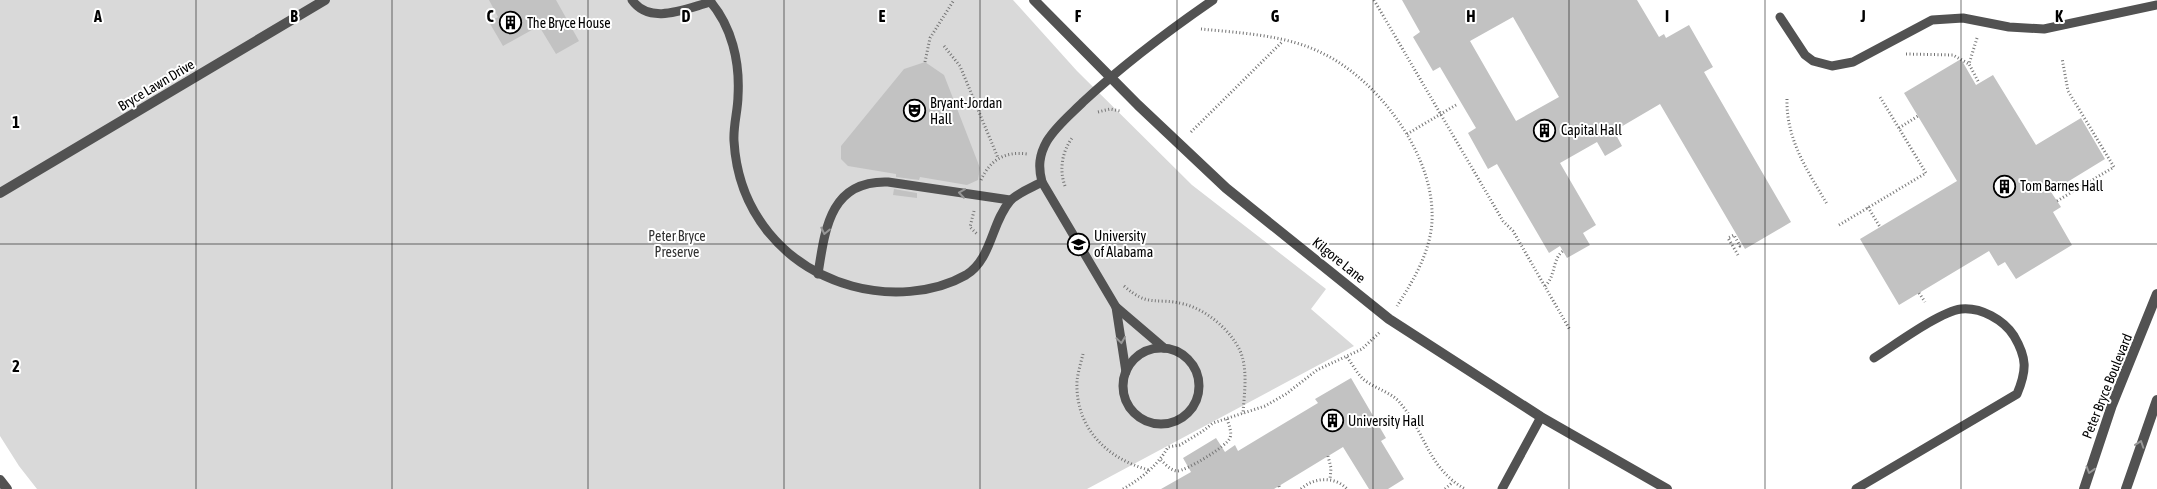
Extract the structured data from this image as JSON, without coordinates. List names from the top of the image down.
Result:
{
  "streets": {
    "street": ["Bryce Lawn Drive", "Kilgore Lane", "Peter Bryce Boulevard"]
  },
  "parks": ["Peter Bryce Preserve"],
  "places": {
    "building": [
      "The Bryce House",
      "Capital Hall",
      "Tom Barnes Hall",
      "University Hall"
    ],
    "theatre": ["Bryant-Jordan Hall"],
    "school or university": ["University of Alabama"]
  },
  "grid": {
    "columns": [
      "A",
      "B",
      "C",
      "D",
      "E",
      "F",
      "G",
      "H",
      "I",
      "J",
      "K"
    ],
    "rows": ["1", "2"]
  }
}
